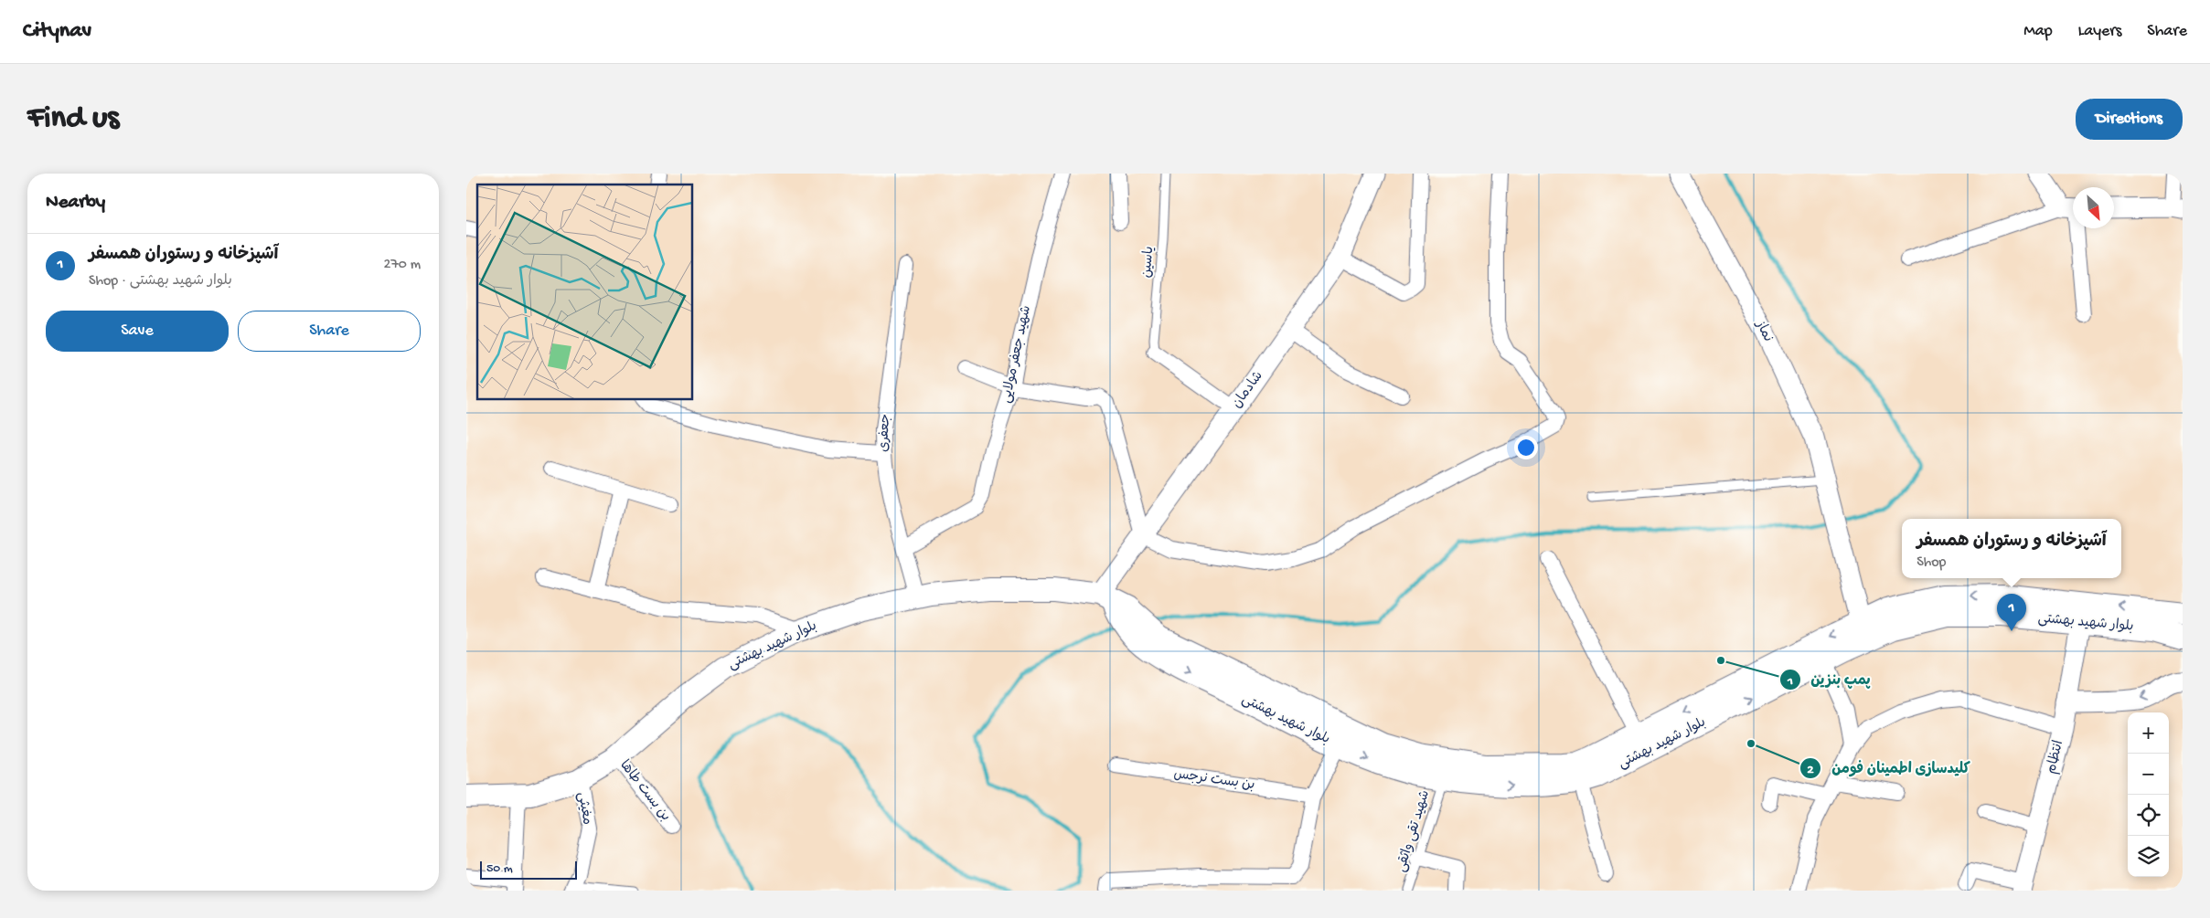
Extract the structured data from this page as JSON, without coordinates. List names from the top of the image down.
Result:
{
  "streets": {
    "main road": ["بلوار شهید بهشتی"],
    "street": [
      "نماز",
      "شهید جعفر مولایی",
      "شادمان",
      "جعفری",
      "انتظام",
      "بن بست نرجس",
      "بن بست طاها",
      "مغیثی"
    ],
    "lane": ["یاسین", "شهید تقی واثقی"]
  },
  "crossings": [
    ["نماز", "بلوار شهید بهشتی"],
    ["شهید جعفر مولایی", "جعفری"],
    ["شادمان", "بلوار شهید بهشتی"],
    ["جعفری", "بلوار شهید بهشتی"],
    ["بلوار شهید بهشتی", "انتظام"],
    ["بلوار شهید بهشتی", "بن بست طاها"],
    ["بلوار شهید بهشتی", "مغیثی"],
    ["بلوار شهید بهشتی", "شهید تقی واثقی"]
  ],
  "places": ["پمپ بنزین", "کلیدسازی اطمینان فومن"],
  "scale_bar": "50 m",
  "north": "bottom right",
  "page": {
    "header": "Citynav",
    "nav": ["Map", "Layers", "Share"],
    "buttons": [
      "Directions",
      ["Save", "Share"]
    ],
    "title": "Find us",
    "heading": "Nearby",
    "list": [
      {
        "mark": "1",
        "name": "آشپزخانه و رستوران همسفر",
        "note": "Shop · بلوار شهید بهشتی",
        "value": "270 m"
      }
    ],
    "popup": ["آشپزخانه و رستوران همسفر", "Shop"],
    "pins": "1",
    "map_buttons": ["+", "−"],
    "scale": "50 m"
  }
}
